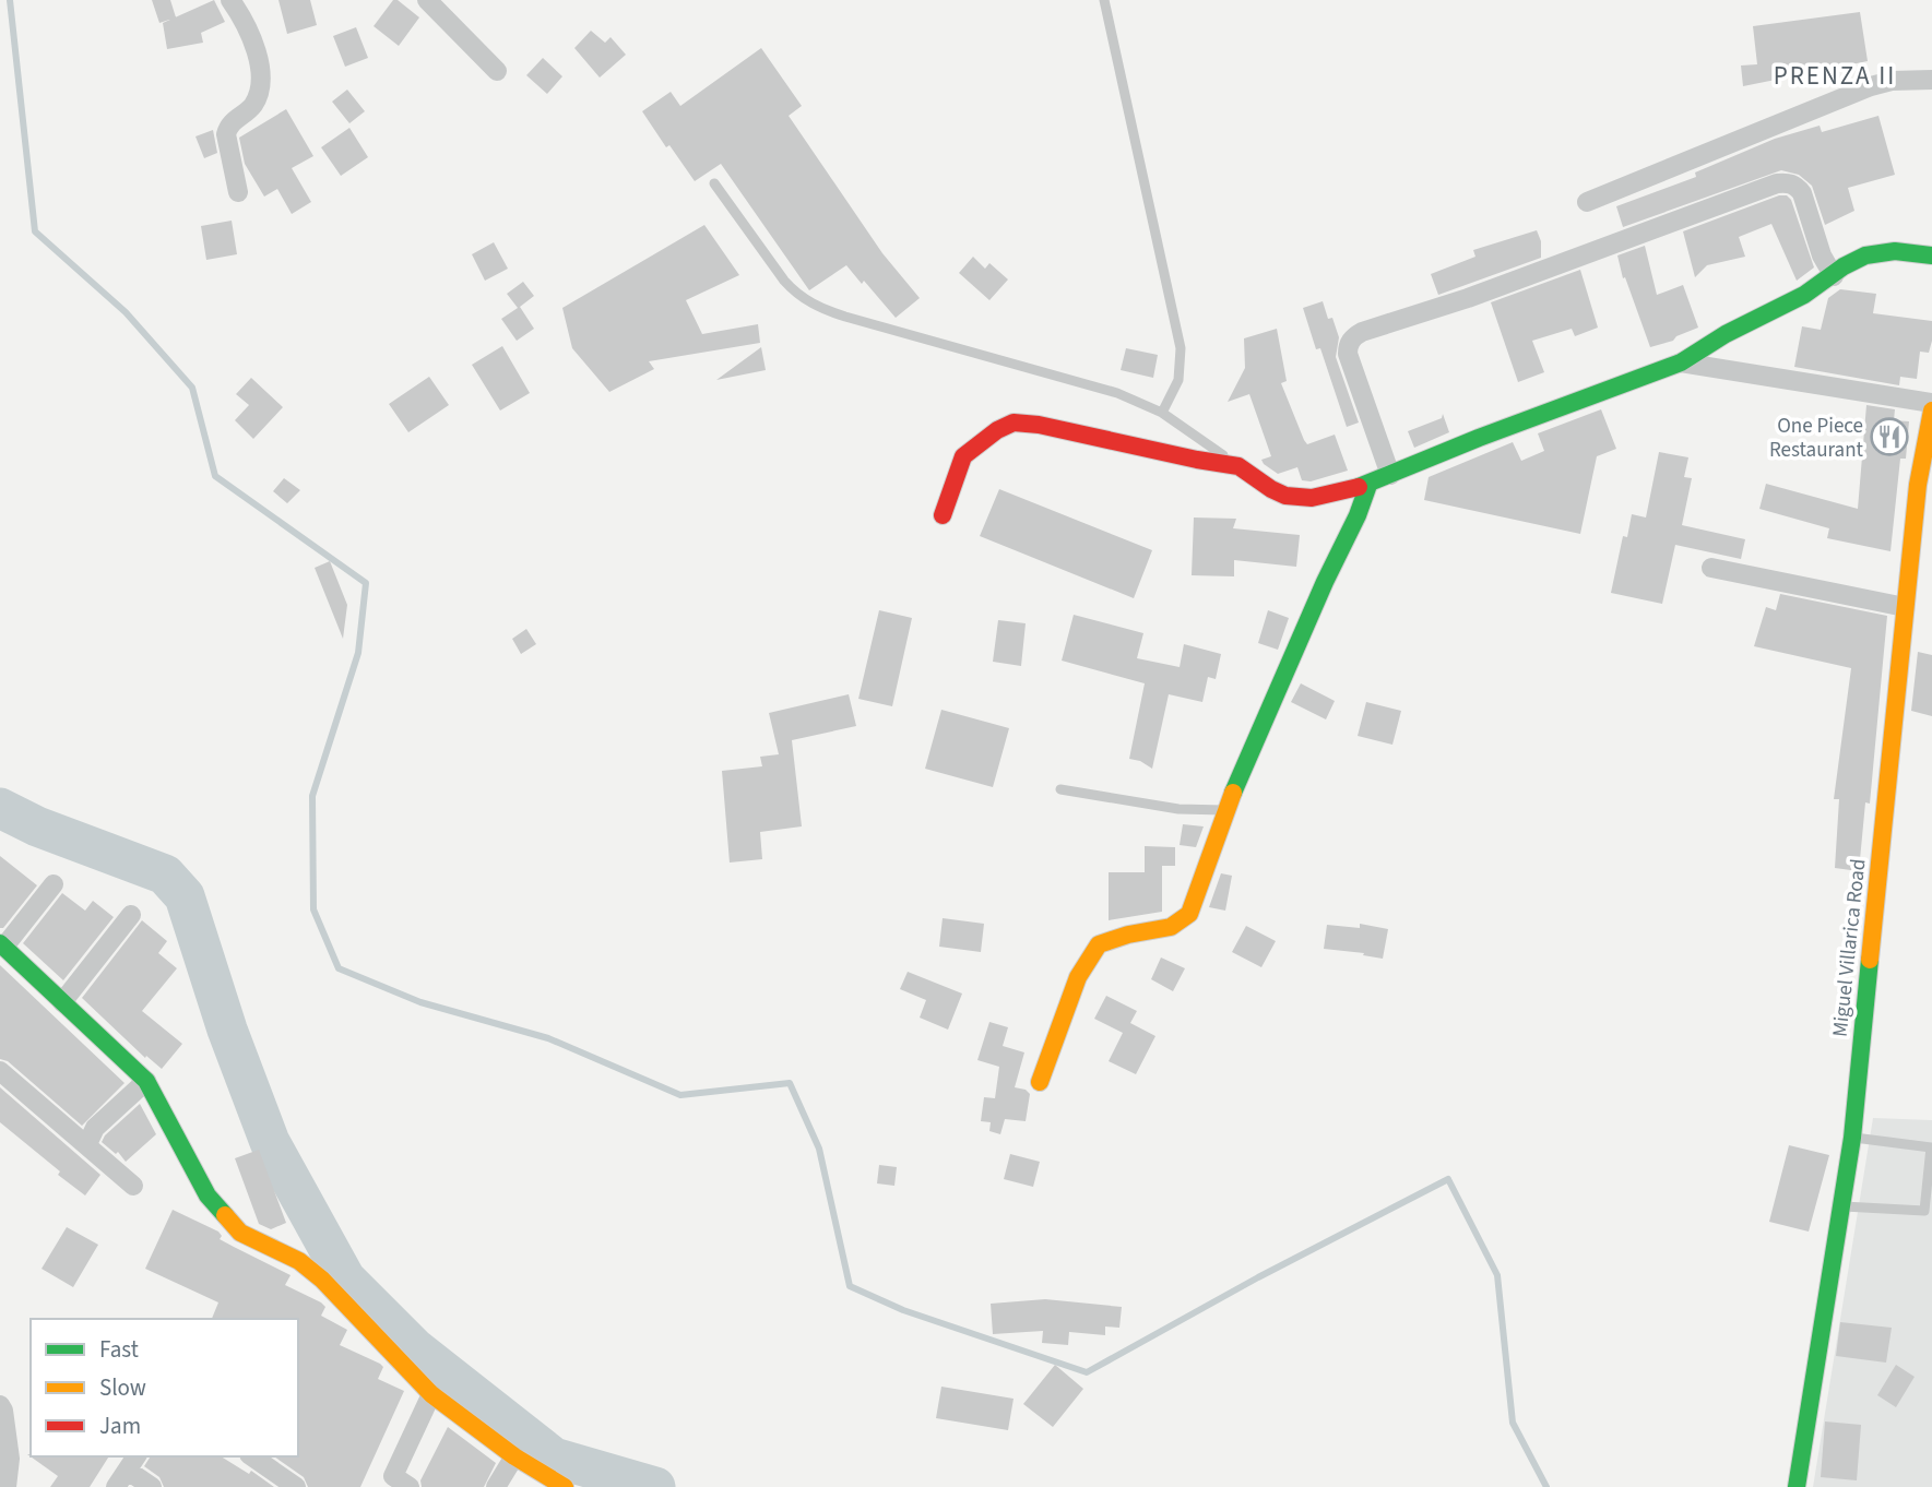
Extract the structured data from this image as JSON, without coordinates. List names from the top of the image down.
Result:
{
  "streets": {
    "street": ["Miguel Villarica Road"]
  },
  "districts": ["PRENZA II"],
  "places": {
    "restaurant": ["One Piece Restaurant"]
  },
  "legend": ["Fast", "Slow", "Jam"]
}
